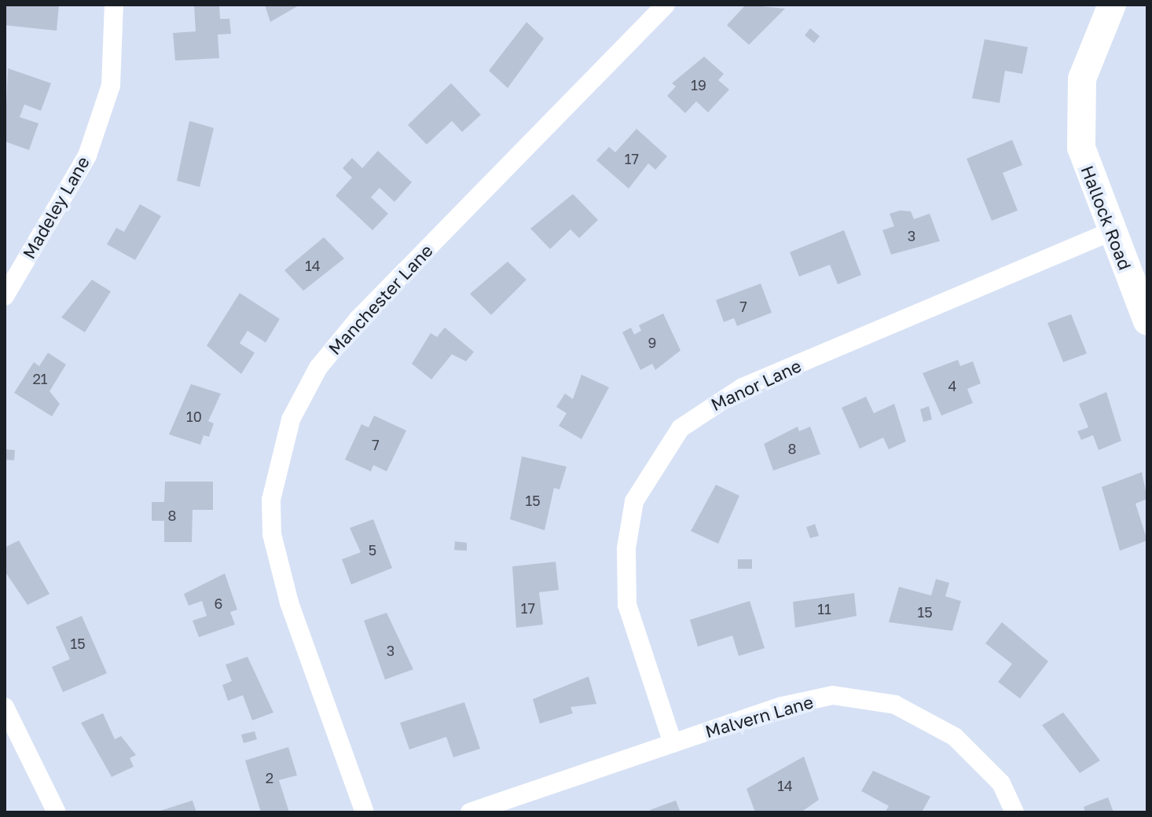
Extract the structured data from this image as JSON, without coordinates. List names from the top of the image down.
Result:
{
  "streets": {
    "street": [
      "Madeley Lane",
      "Hallock Road",
      "Manchester Lane",
      "Manor Lane",
      "Malvern Lane"
    ]
  },
  "crossings": [
    ["Hallock Road", "Manor Lane"],
    ["Manor Lane", "Malvern Lane"]
  ],
  "house_numbers": [
    "19",
    "17",
    "3",
    "14",
    "7",
    "9",
    "21",
    "4",
    "10",
    "7",
    "8",
    "15",
    "8",
    "5",
    "6",
    "17",
    "11",
    "15",
    "15",
    "3",
    "2",
    "14"
  ]
}
